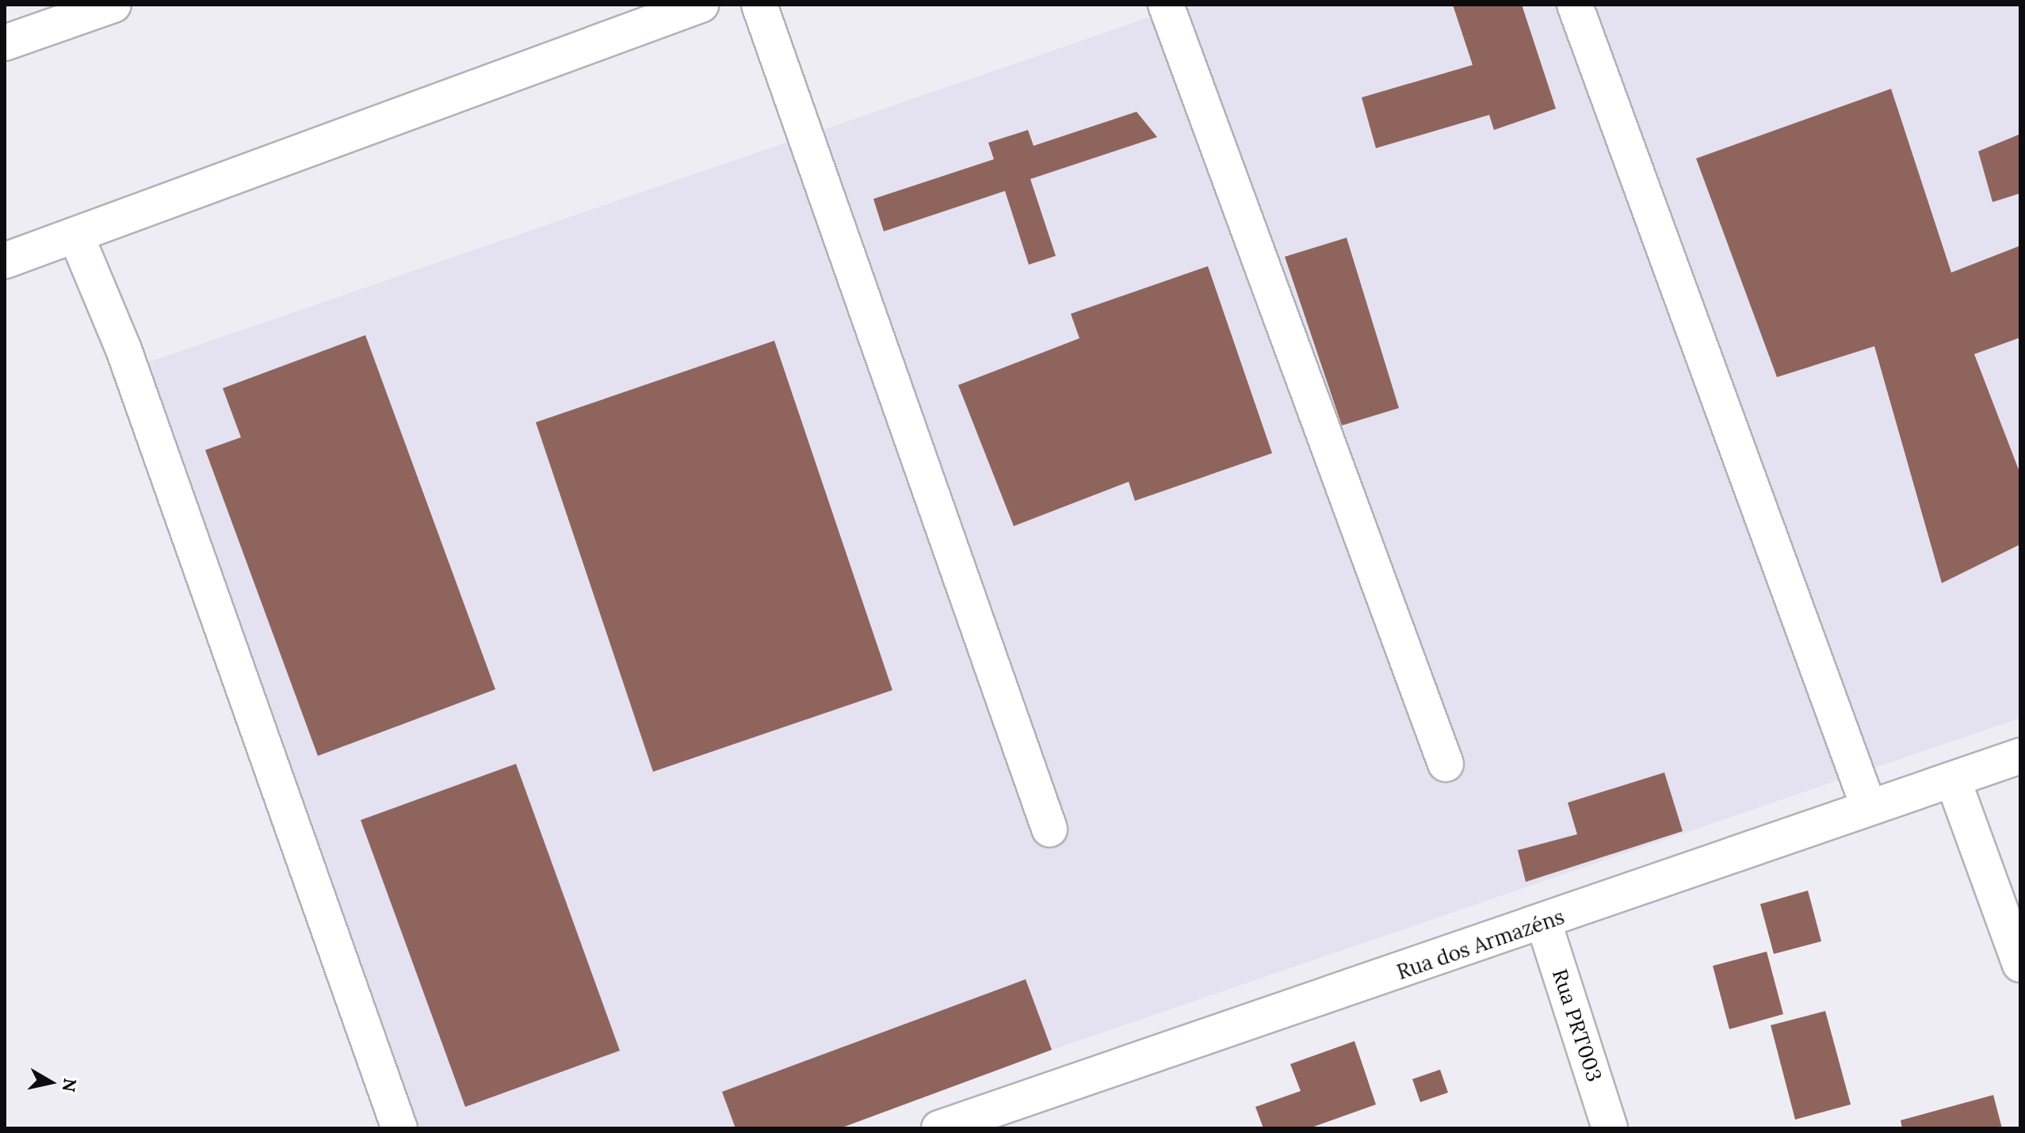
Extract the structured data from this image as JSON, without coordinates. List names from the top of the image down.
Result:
{
  "streets": {
    "main road": ["Rua dos Armazéns", "Rua PRT003"]
  },
  "crossings": [
    ["Rua dos Armazéns", "Rua PRT003"]
  ],
  "north": "right"
}
